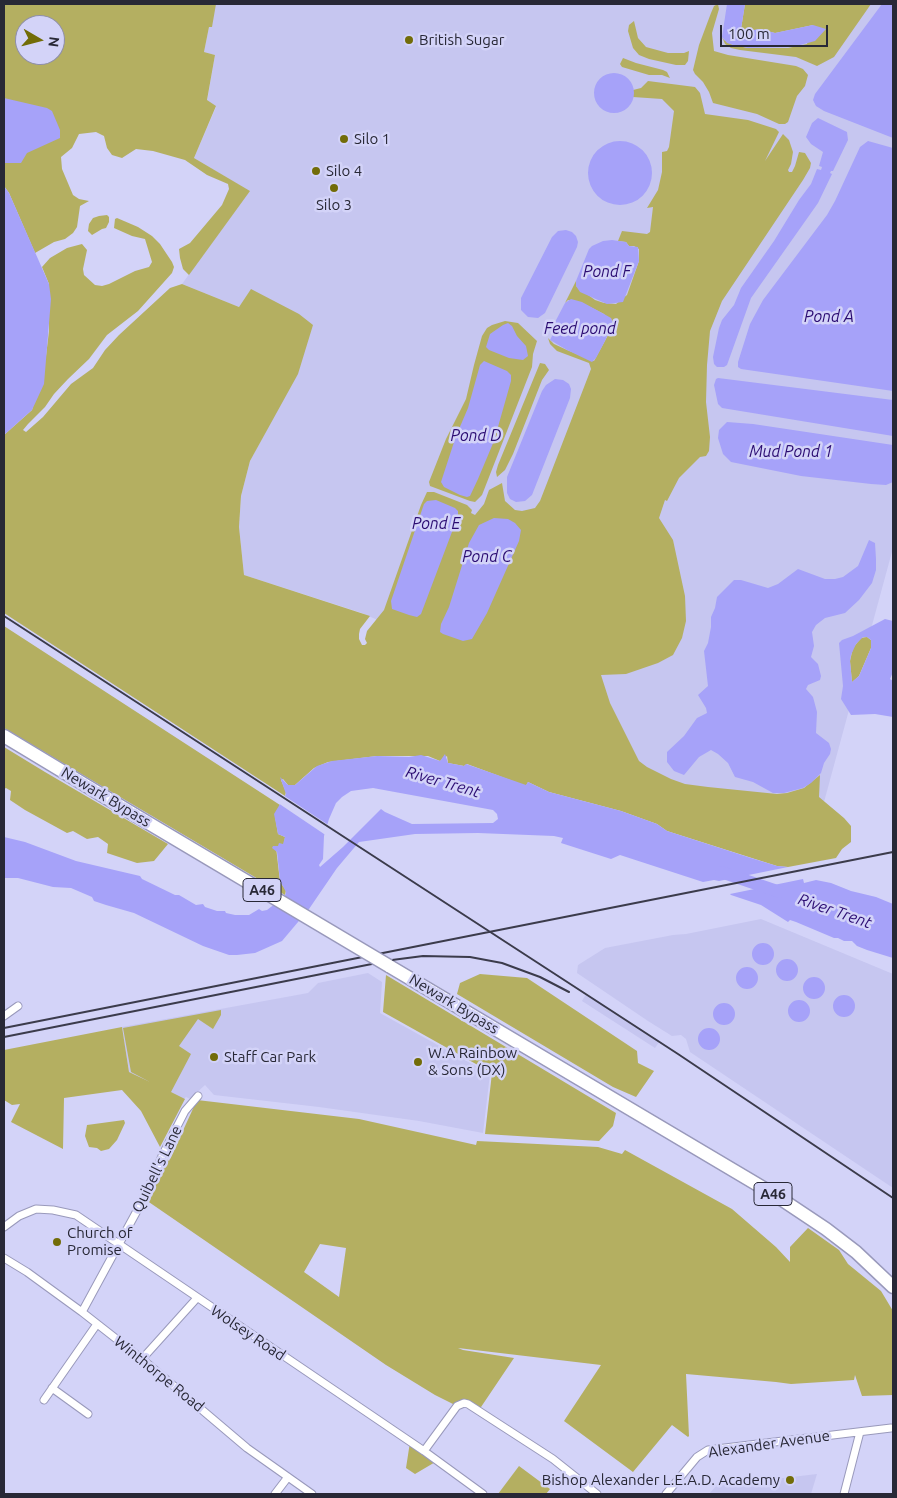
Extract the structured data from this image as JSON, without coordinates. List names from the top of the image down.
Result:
{
  "streets": {
    "highway": ["Newark Bypass", "A46"],
    "street": [
      "Quibell's Lane",
      "Wolsey Road",
      "Winthorpe Road",
      "Alexander Avenue"
    ]
  },
  "crossings": [
    ["Quibell's Lane", "Wolsey Road"],
    ["Quibell's Lane", "Winthorpe Road"]
  ],
  "water": [
    "Pond F",
    "Pond A",
    "Feed pond",
    "Pond D",
    "Mud Pond 1",
    "Pond E",
    "Pond C",
    "River Trent"
  ],
  "places": [
    "British Sugar",
    "Silo 1",
    "Silo 4",
    "Silo 3",
    "Staff Car Park",
    "W.A Rainbow & Sons (DX)",
    "Church of Promise",
    "Bishop Alexander L.E.A.D. Academy"
  ],
  "scale_bar": "100 m",
  "north": "right"
}
